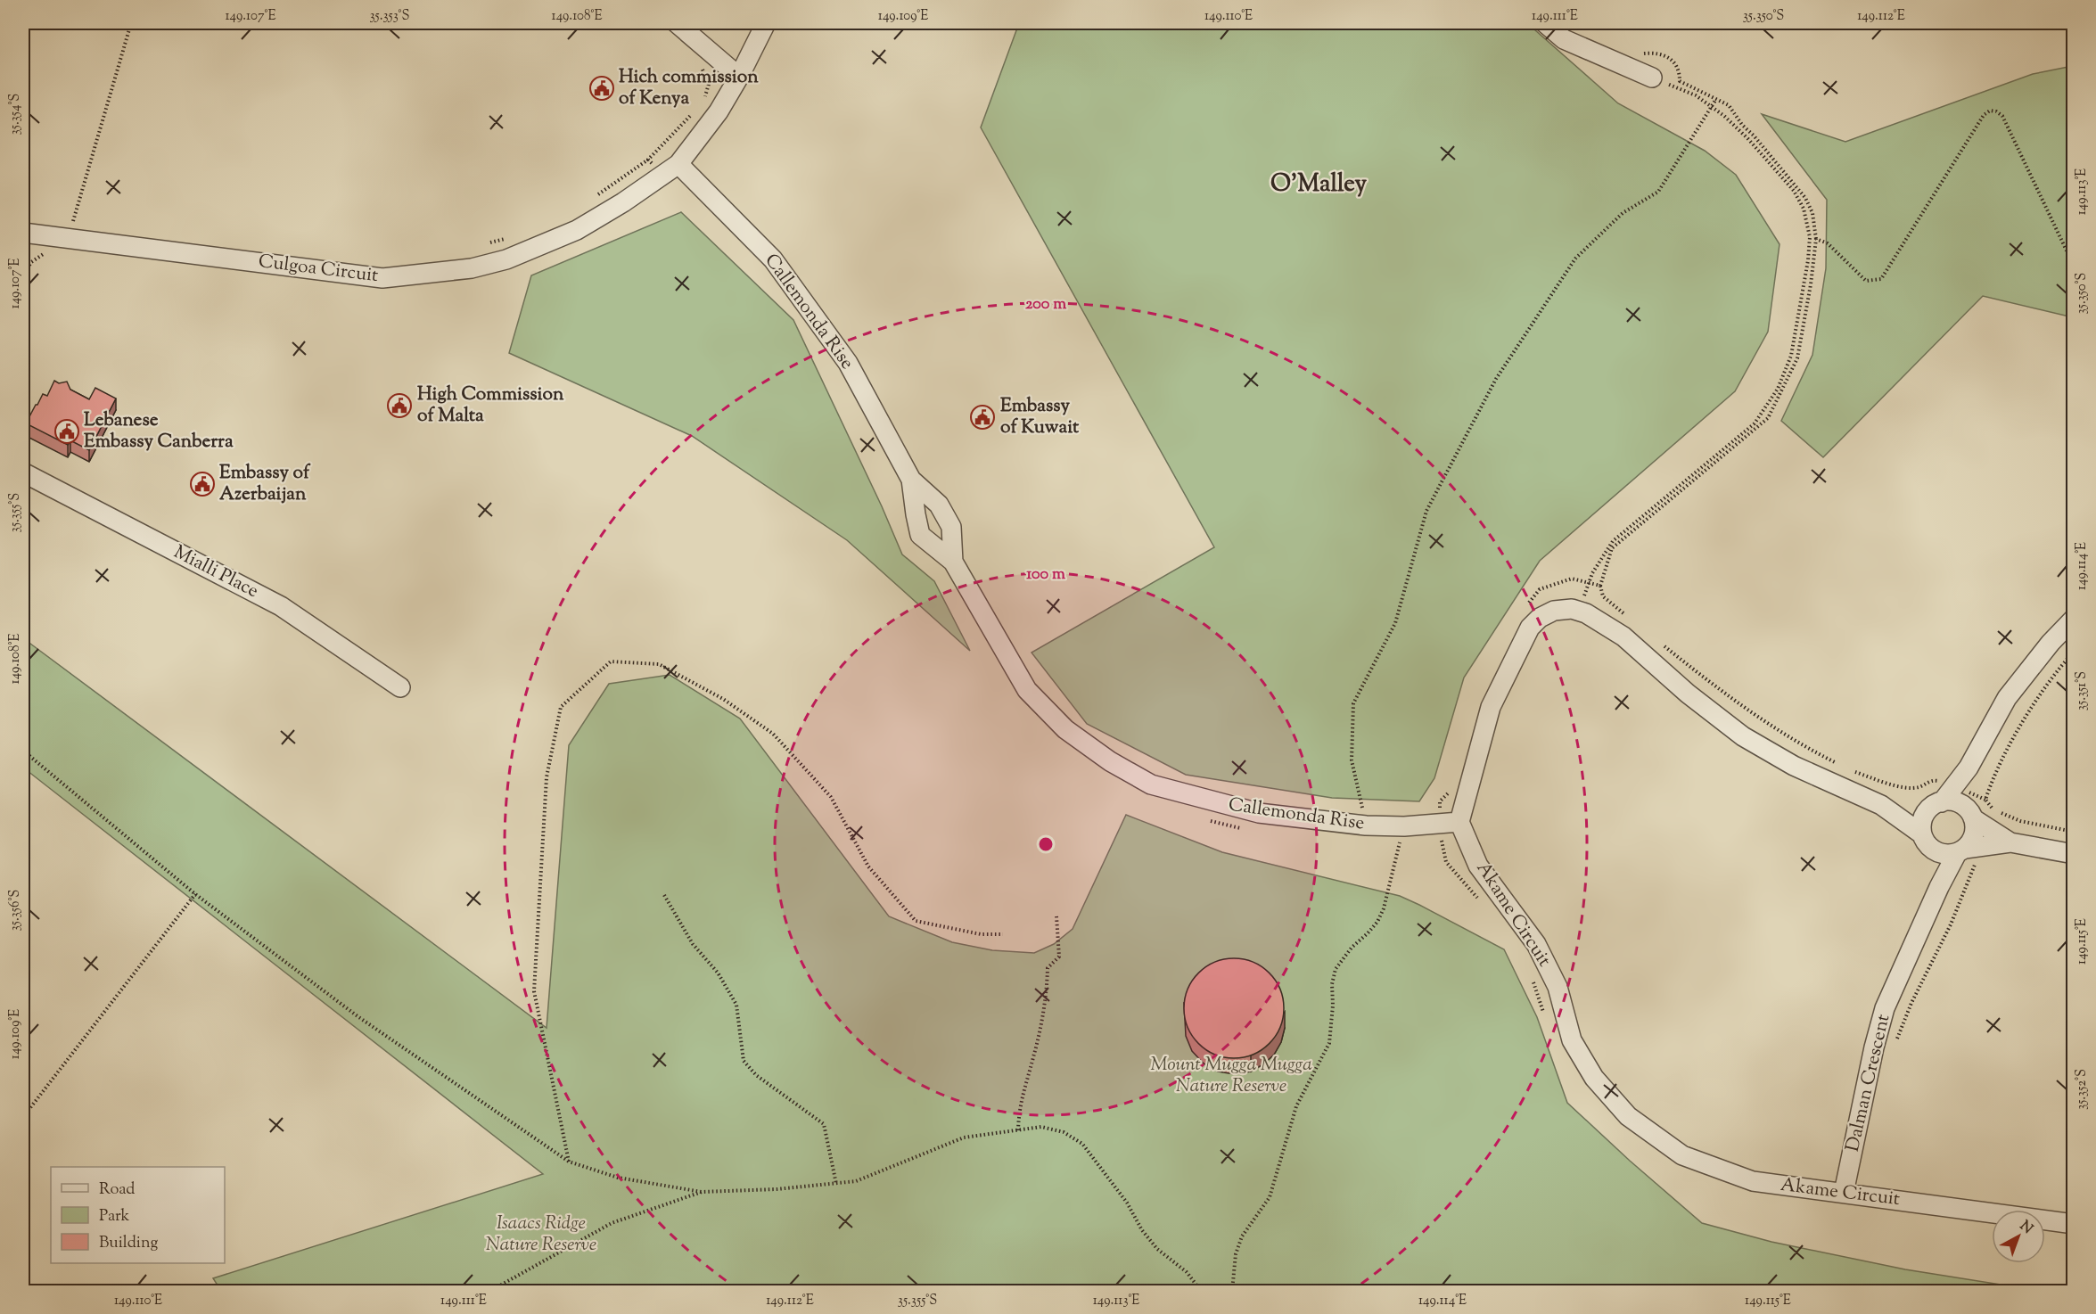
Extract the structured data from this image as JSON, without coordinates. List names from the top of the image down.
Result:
{
  "streets": {
    "street": [
      "Culgoa Circuit",
      "Callemonda Rise",
      "Mialli Place",
      "Akame Circuit",
      "Dalman Crescent"
    ]
  },
  "crossings": [
    ["Culgoa Circuit", "Callemonda Rise"],
    ["Callemonda Rise", "Akame Circuit"],
    ["Akame Circuit", "Dalman Crescent"]
  ],
  "districts": ["O'Malley"],
  "parks": ["Mount Mugga Mugga Nature Reserve", "Isaacs Ridge Nature Reserve"],
  "places": {
    "public building": [
      "Hich commission of Kenya",
      "High Commission of Malta",
      "Embassy of Kuwait",
      "Lebanese Embassy Canberra",
      "Embassy of Azerbaijan"
    ]
  },
  "legend": ["Road", "Park", "Building"],
  "north": "top right",
  "coordinates": [
    "149.107°E",
    "35.353°S",
    "149.108°E",
    "149.109°E",
    "149.110°E",
    "149.111°E",
    "35.350°S",
    "149.112°E",
    "35.354°S",
    "149.113°E",
    "35.355°S",
    "149.114°E",
    "35.351°S",
    "35.356°S",
    "149.115°E",
    "35.352°S"
  ],
  "rings": ["200 m", "100 m"]
}
